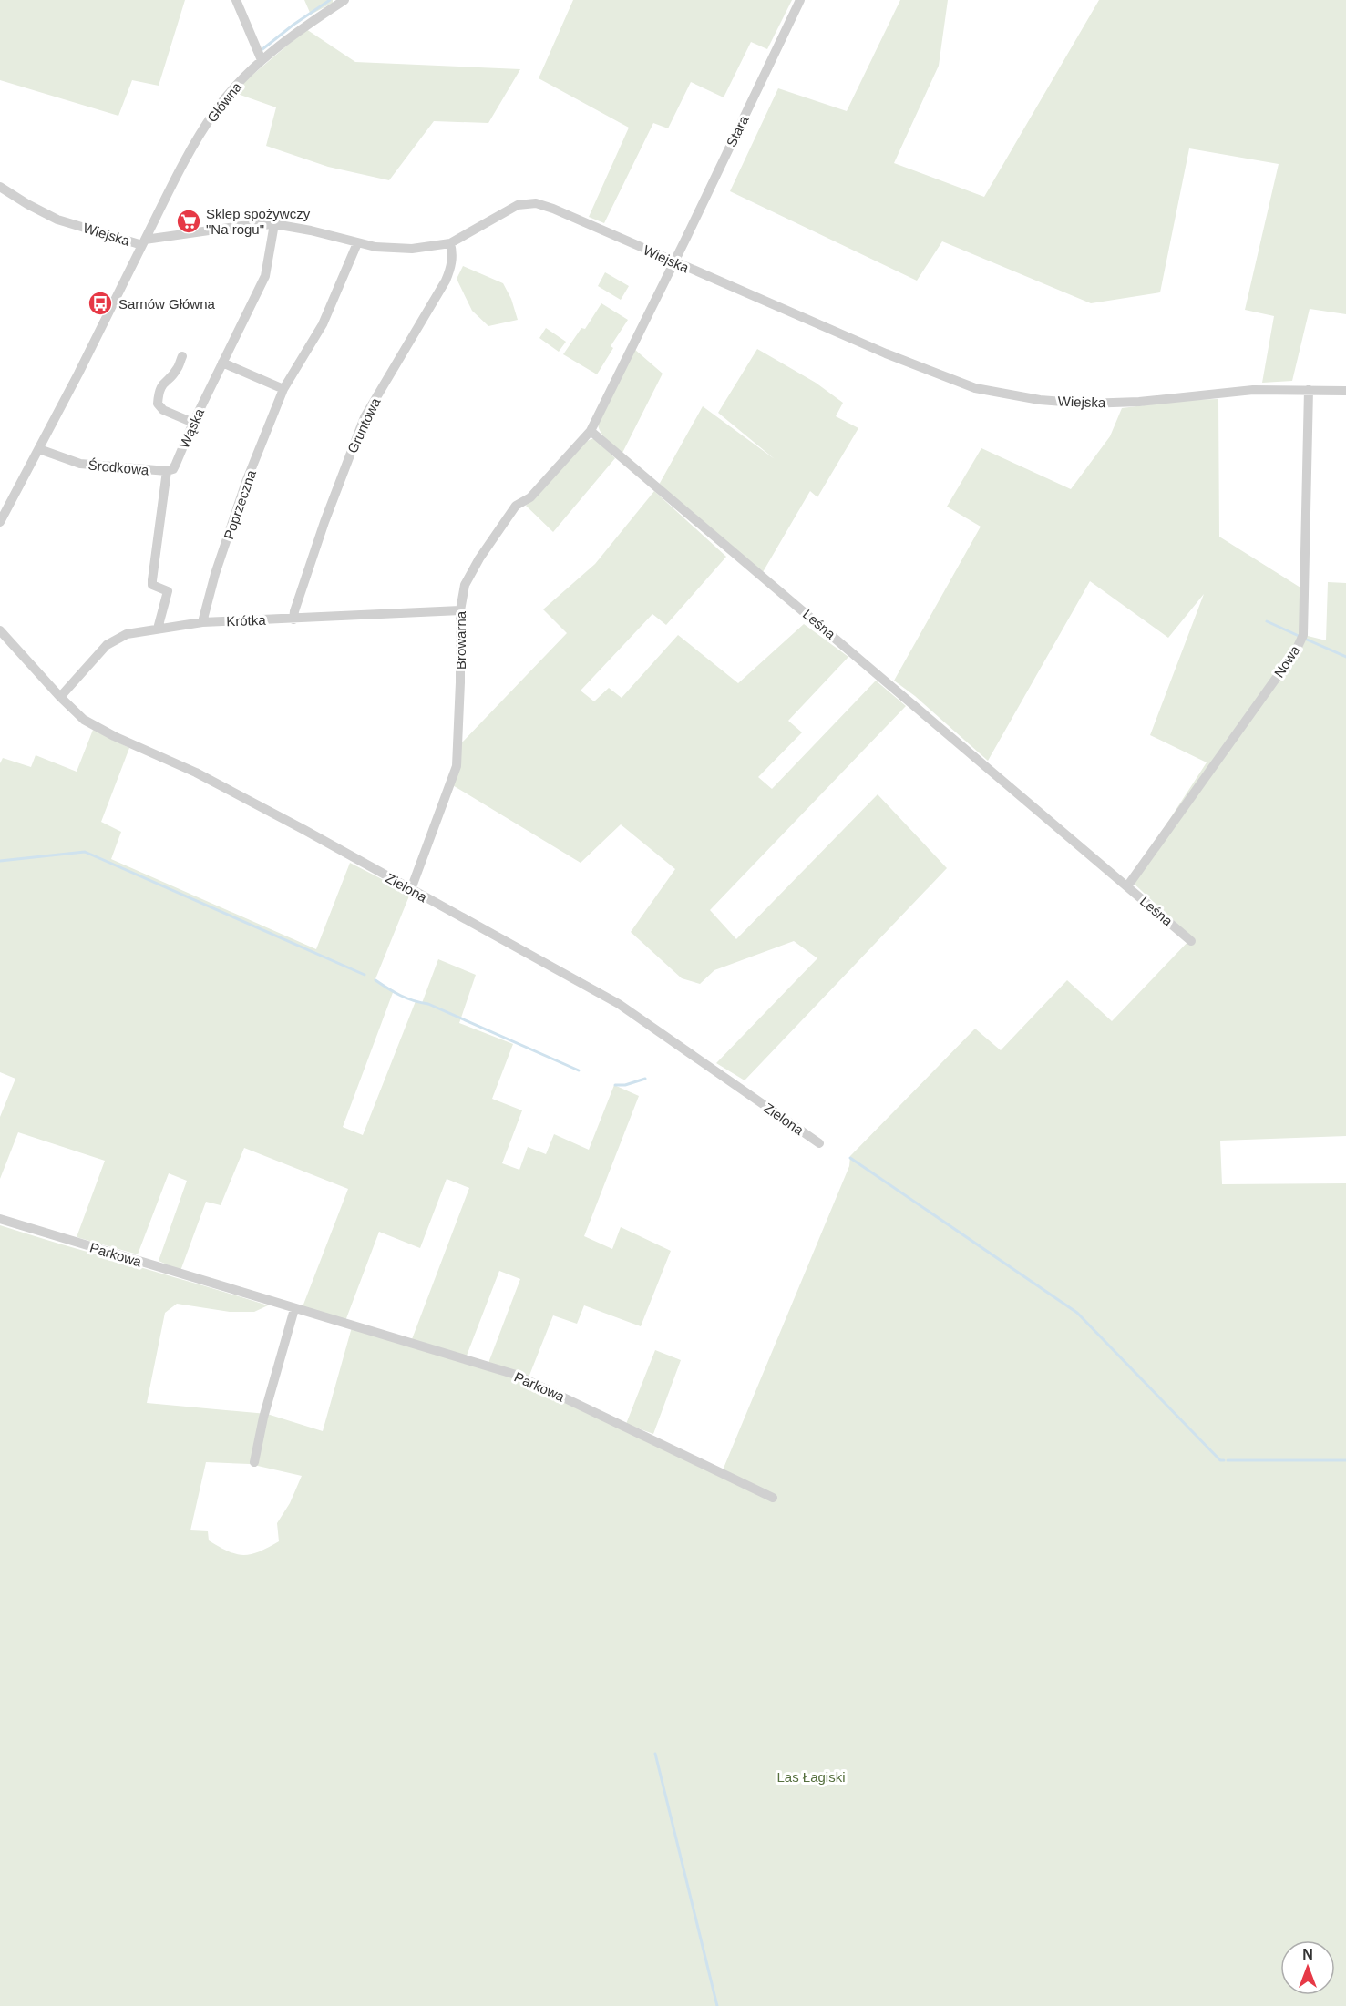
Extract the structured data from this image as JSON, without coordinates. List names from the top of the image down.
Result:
{
  "streets": {
    "street": [
      "Główna",
      "Stara",
      "Wiejska",
      "Gruntowa",
      "Wąska",
      "Środkowa",
      "Poprzeczna",
      "Krótka",
      "Leśna",
      "Browarna",
      "Nowa",
      "Zielona",
      "Parkowa"
    ]
  },
  "crossings": [
    ["Główna", "Wiejska"],
    ["Główna", "Środkowa"],
    ["Stara", "Wiejska"],
    ["Wiejska", "Gruntowa"],
    ["Wiejska", "Wąska"],
    ["Wiejska", "Poprzeczna"],
    ["Wiejska", "Nowa"],
    ["Gruntowa", "Krótka"],
    ["Wąska", "Środkowa"],
    ["Wąska", "Krótka"],
    ["Poprzeczna", "Krótka"],
    ["Krótka", "Browarna"],
    ["Krótka", "Zielona"],
    ["Leśna", "Browarna"],
    ["Leśna", "Nowa"],
    ["Browarna", "Zielona"]
  ],
  "parks": ["Las Łagiski"],
  "places": {
    "supermarket": ["Sklep spożywczy \"Na rogu\""],
    "bus stop": ["Sarnów Główna"]
  },
  "north": "top"
}
